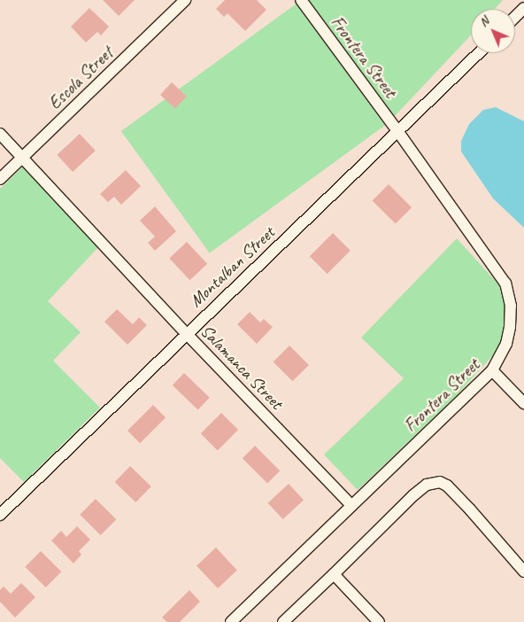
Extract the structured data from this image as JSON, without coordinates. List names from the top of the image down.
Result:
{
  "streets": {
    "street": [
      "Frontera Street",
      "Escola Street",
      "Montalban Street",
      "Salamanca Street"
    ]
  },
  "crossings": [
    ["Frontera Street", "Montalban Street"],
    ["Frontera Street", "Salamanca Street"],
    ["Escola Street", "Salamanca Street"],
    ["Montalban Street", "Salamanca Street"]
  ],
  "north": "top left"
}
